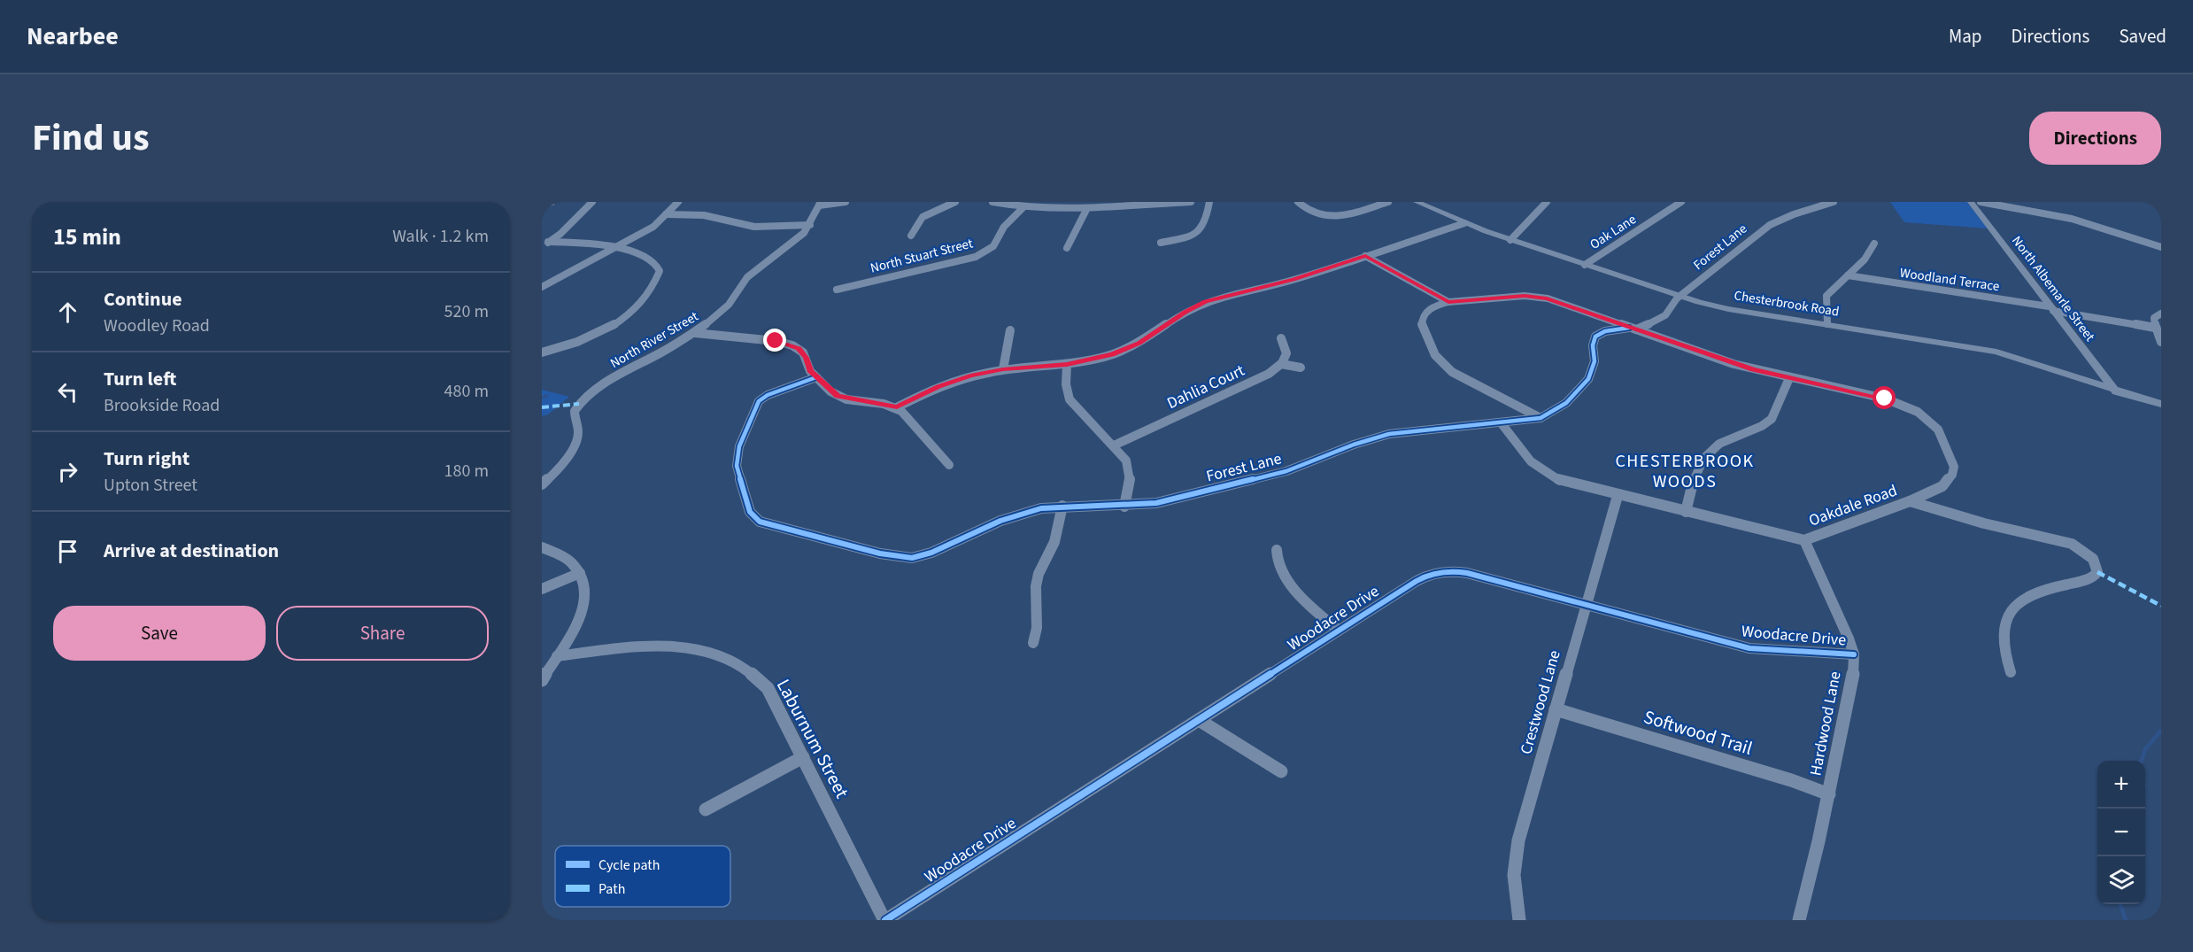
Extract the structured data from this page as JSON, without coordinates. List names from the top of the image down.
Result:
{
  "streets": {
    "street": [
      "Oak Lane",
      "Forest Lane",
      "North Stuart Street",
      "Woodland Terrace",
      "North Albemarle Street",
      "Chesterbrook Road",
      "North River Street",
      "Dahlia Court",
      "Oakdale Road",
      "Woodacre Drive",
      "Crestwood Lane",
      "Hardwood Lane",
      "Softwood Trail",
      "Laburnum Street"
    ]
  },
  "crossings": [
    ["Oak Lane", "Chesterbrook Road"],
    ["Forest Lane", "Chesterbrook Road"],
    ["Forest Lane", "Oakdale Road"],
    ["Woodland Terrace", "North Albemarle Street"],
    ["North Albemarle Street", "Chesterbrook Road"],
    ["Oakdale Road", "Crestwood Lane"],
    ["Oakdale Road", "Hardwood Lane"],
    ["Woodacre Drive", "Crestwood Lane"],
    ["Woodacre Drive", "Hardwood Lane"],
    ["Woodacre Drive", "Laburnum Street"],
    ["Crestwood Lane", "Softwood Trail"],
    ["Hardwood Lane", "Softwood Trail"]
  ],
  "districts": ["CHESTERBROOK WOODS"],
  "legend": ["Cycle path", "Path"],
  "page": {
    "header": "Nearbee",
    "nav": ["Map", "Directions", "Saved"],
    "title": "Find us",
    "buttons": [
      "Directions",
      ["Save", "Share"]
    ],
    "heading": ["15 min", "Walk · 1.2 km"],
    "list": [
      ["Continue", "Woodley Road", "520 m"],
      ["Turn left", "Brookside Road", "480 m"],
      ["Turn right", "Upton Street", "180 m"],
      "Arrive at destination"
    ],
    "map_buttons": ["+", "−"]
  }
}
